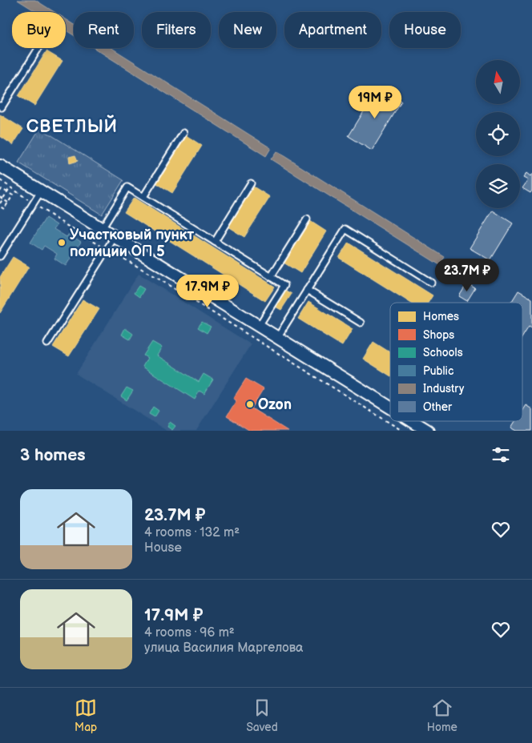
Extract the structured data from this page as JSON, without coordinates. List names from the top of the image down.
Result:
{
  "districts": ["СВЕТЛЫЙ"],
  "places": ["Участковый пункт полиции ОП 5", "Ozon"],
  "legend": [
    "Homes",
    "Shops",
    "Schools",
    "Public",
    "Industry",
    "Other"
  ],
  "north": "top",
  "page": {
    "chip": [
      "Buy",
      "Rent",
      "Filters",
      "New",
      "Apartment",
      "House"
    ],
    "price": ["19M ₽", "23.7M ₽", "17.9M ₽"],
    "heading": "3 homes",
    "list": [
      {
        "name": "23.7M ₽",
        "note": "4 rooms · 132 m² · House"
      },
      {
        "name": "17.9M ₽",
        "note": "4 rooms · 96 m² · улица Василия Маргелова"
      }
    ],
    "tabs": ["Map", "Saved", "Home"]
  }
}
